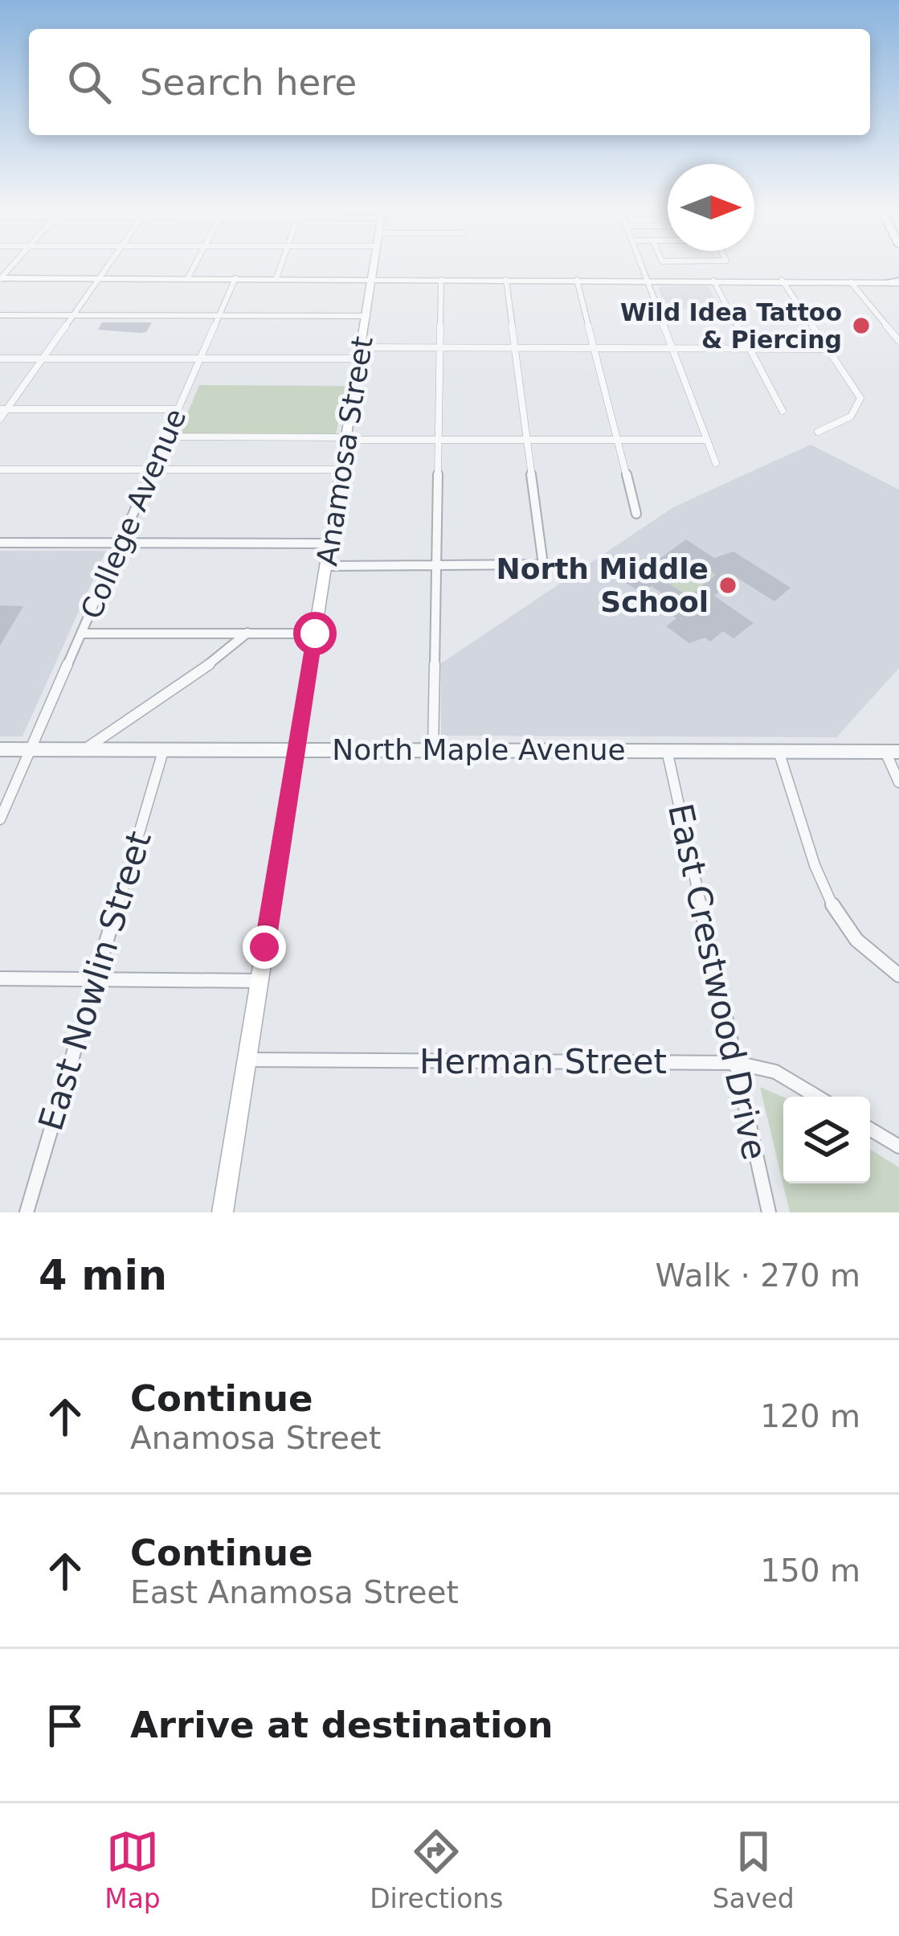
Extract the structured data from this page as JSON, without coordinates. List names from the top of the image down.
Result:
{
  "streets": {
    "main road": ["Anamosa Street"],
    "street": [
      "College Avenue",
      "North Maple Avenue",
      "East Nowlin Street",
      "East Crestwood Drive",
      "Herman Street"
    ]
  },
  "crossings": [
    ["Anamosa Street", "North Maple Avenue"],
    ["Anamosa Street", "Herman Street"],
    ["College Avenue", "North Maple Avenue"],
    ["North Maple Avenue", "East Nowlin Street"],
    ["North Maple Avenue", "East Crestwood Drive"],
    ["East Crestwood Drive", "Herman Street"]
  ],
  "places": ["Wild Idea Tattoo & Piercing", "North Middle School"],
  "north": "right",
  "page": {
    "search": "Search here",
    "heading": ["4 min", "Walk · 270 m"],
    "list": [
      ["Continue", "Anamosa Street", "120 m"],
      ["Continue", "East Anamosa Street", "150 m"],
      "Arrive at destination"
    ],
    "nav": ["Map", "Directions", "Saved"]
  }
}
